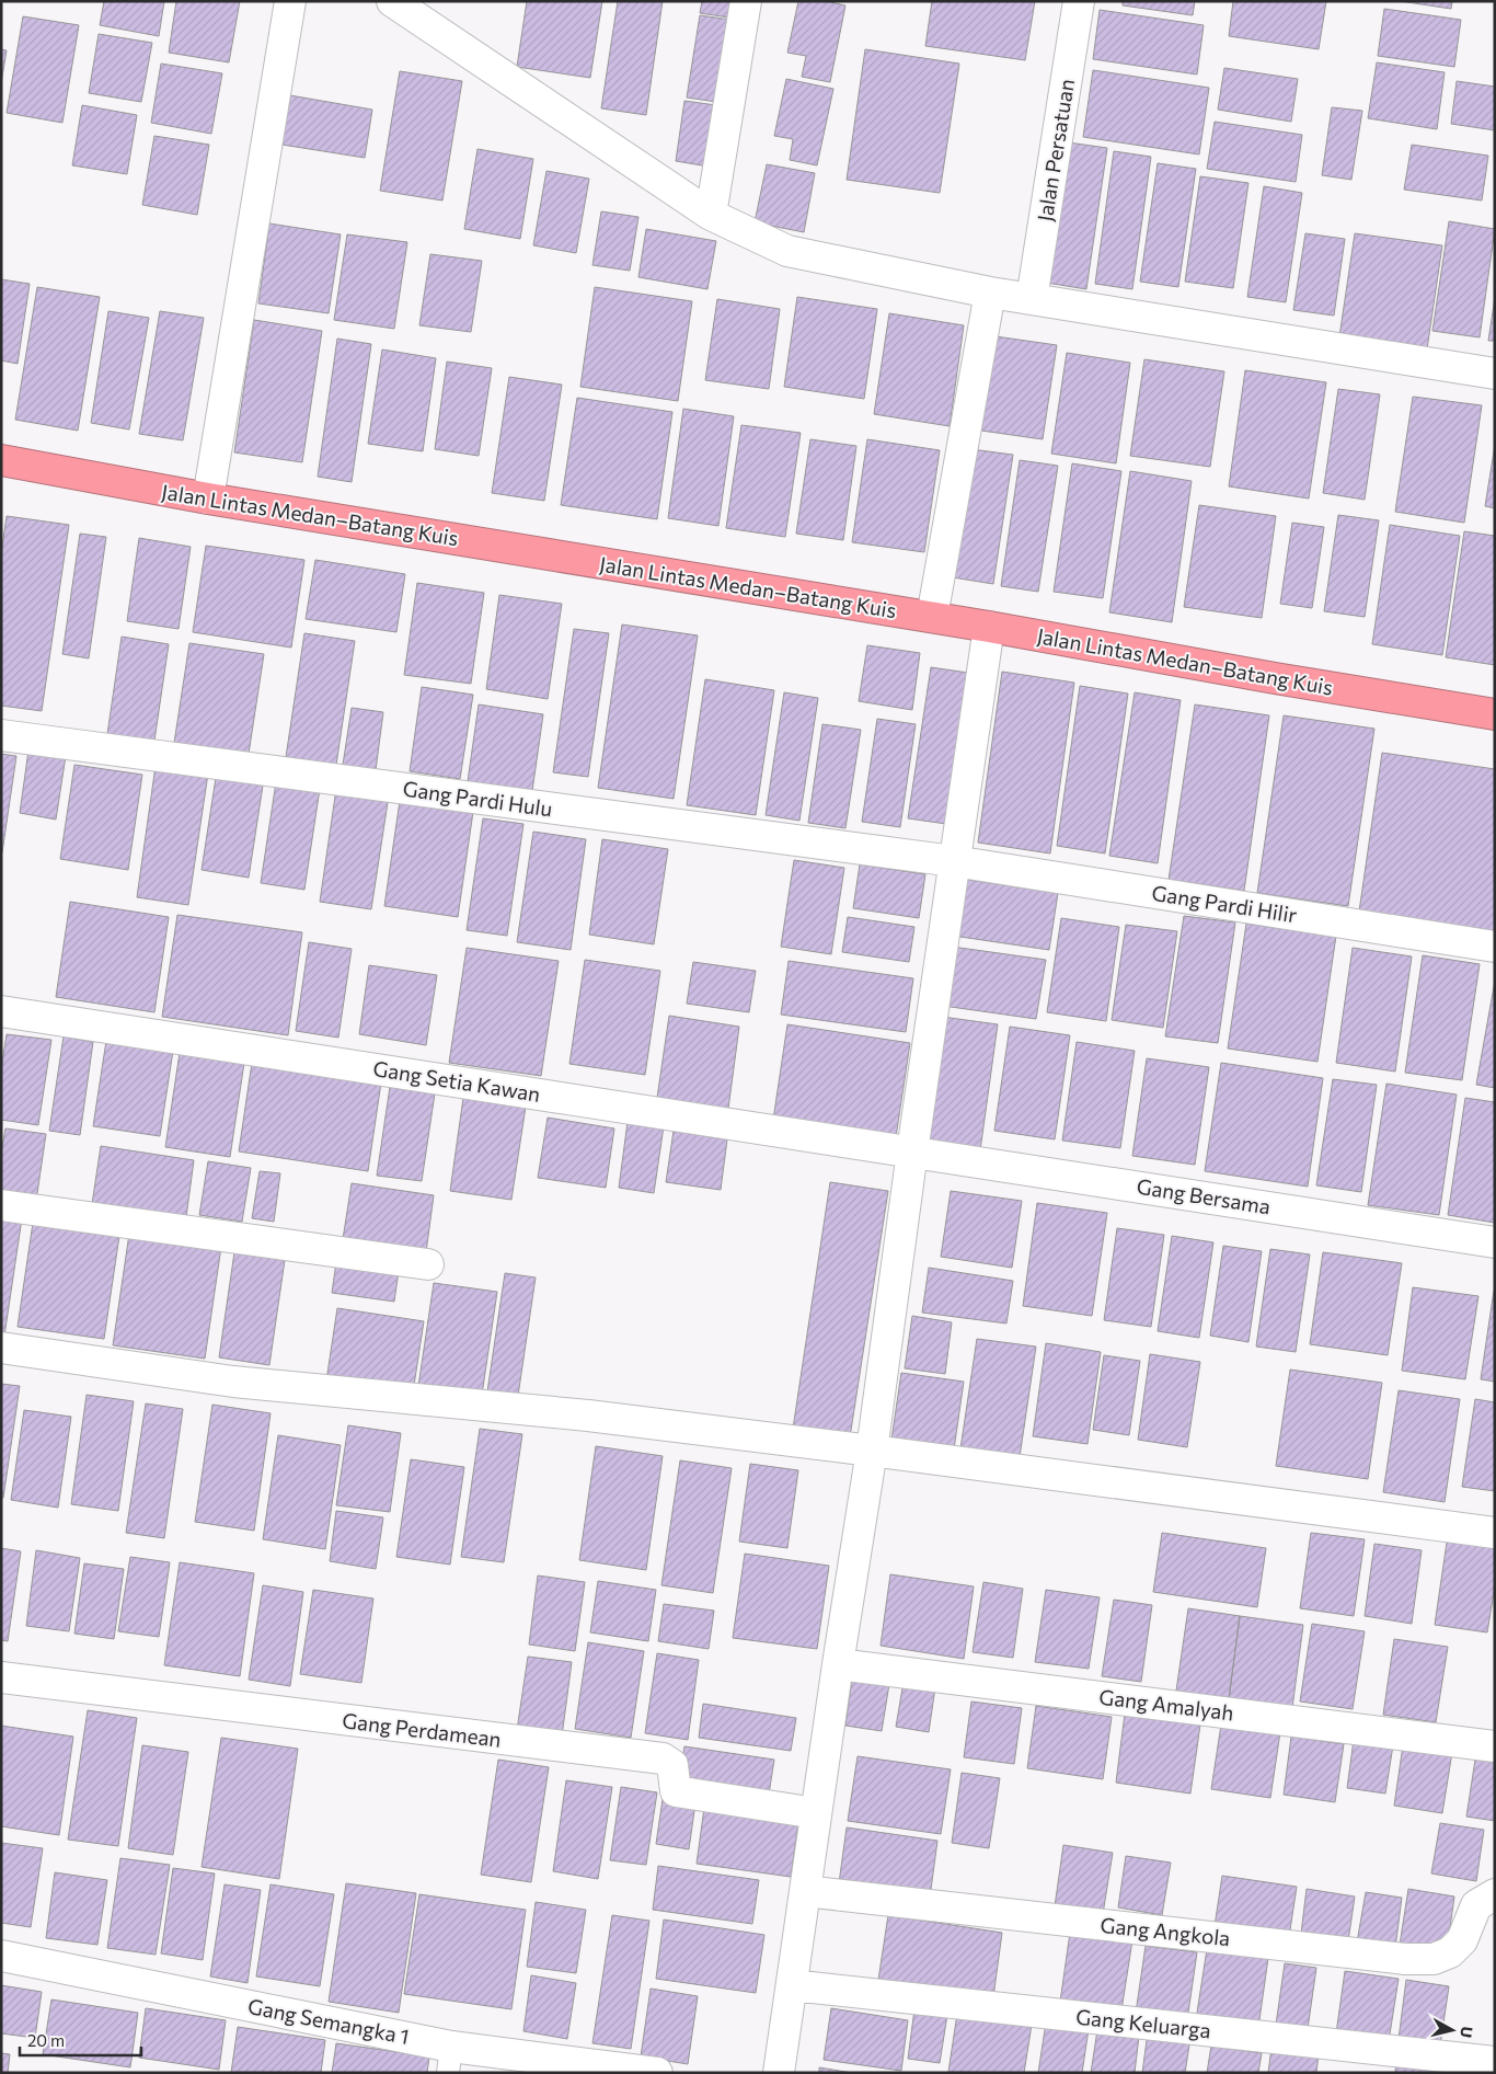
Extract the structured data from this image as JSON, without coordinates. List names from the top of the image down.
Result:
{
  "streets": {
    "highway": ["Jalan Lintas Medan–Batang Kuis"],
    "street": [
      "Jalan Persatuan",
      "Gang Pardi Hulu",
      "Gang Pardi Hilir",
      "Gang Setia Kawan",
      "Gang Bersama",
      "Gang Amalyah",
      "Gang Perdamean",
      "Gang Angkola",
      "Gang Semangka 1",
      "Gang Keluarga"
    ]
  },
  "crossings": [
    ["Gang Pardi Hulu", "Gang Pardi Hilir"],
    ["Gang Setia Kawan", "Gang Bersama"]
  ],
  "scale_bar": "20 m",
  "north": "right"
}
